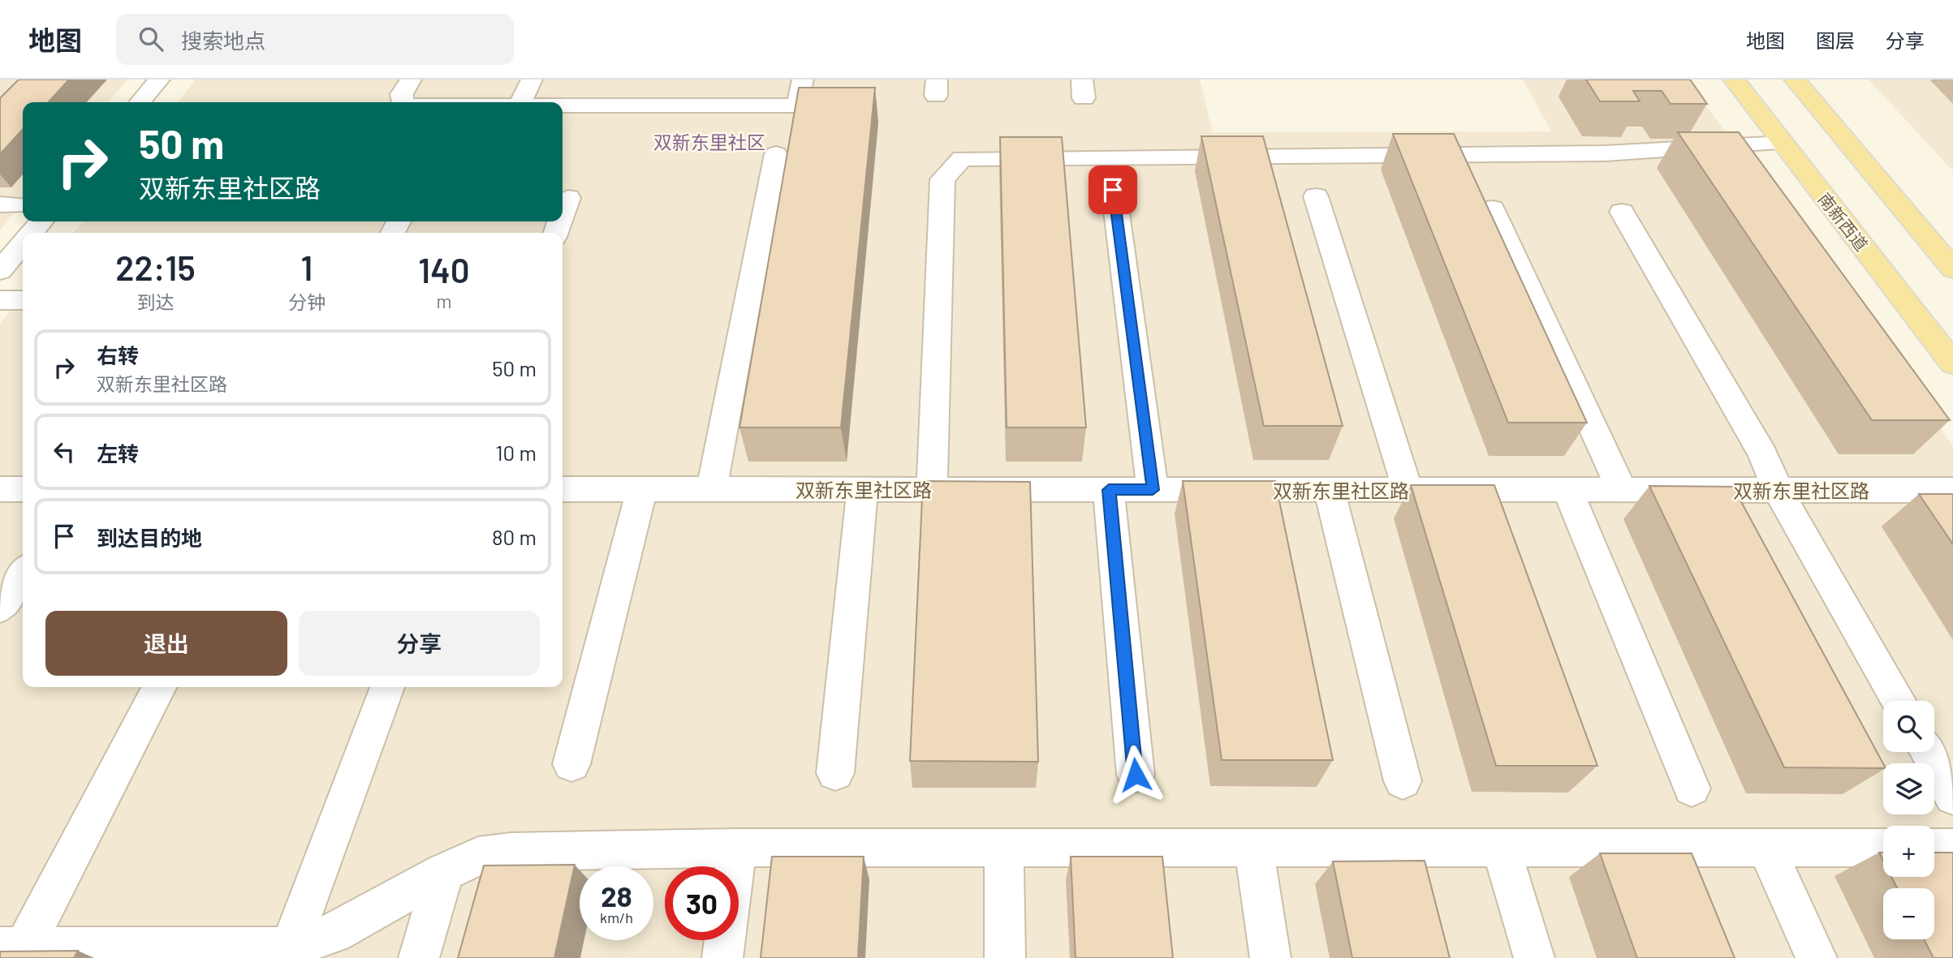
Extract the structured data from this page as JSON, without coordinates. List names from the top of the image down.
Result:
{
  "streets": {
    "main road": ["南新西道"],
    "street": ["双新东里社区路"]
  },
  "districts": ["双新东里社区"],
  "page": {
    "header": "地图",
    "search": "搜索地点",
    "nav": ["地图", "图层", "分享"],
    "turn": ["50 m", "双新东里社区路"],
    "eta": [
      "22:15",
      "到达",
      "1",
      "分钟",
      "140",
      "m"
    ],
    "list": [
      {
        "name": "右转",
        "note": "双新东里社区路",
        "value": "50 m"
      },
      {
        "name": "左转",
        "value": "10 m"
      },
      {
        "name": "到达目的地",
        "value": "80 m"
      }
    ],
    "buttons": ["退出", "分享"],
    "map_buttons": ["+", "−"],
    "speed": "28 km/h",
    "limit": "30"
  }
}
